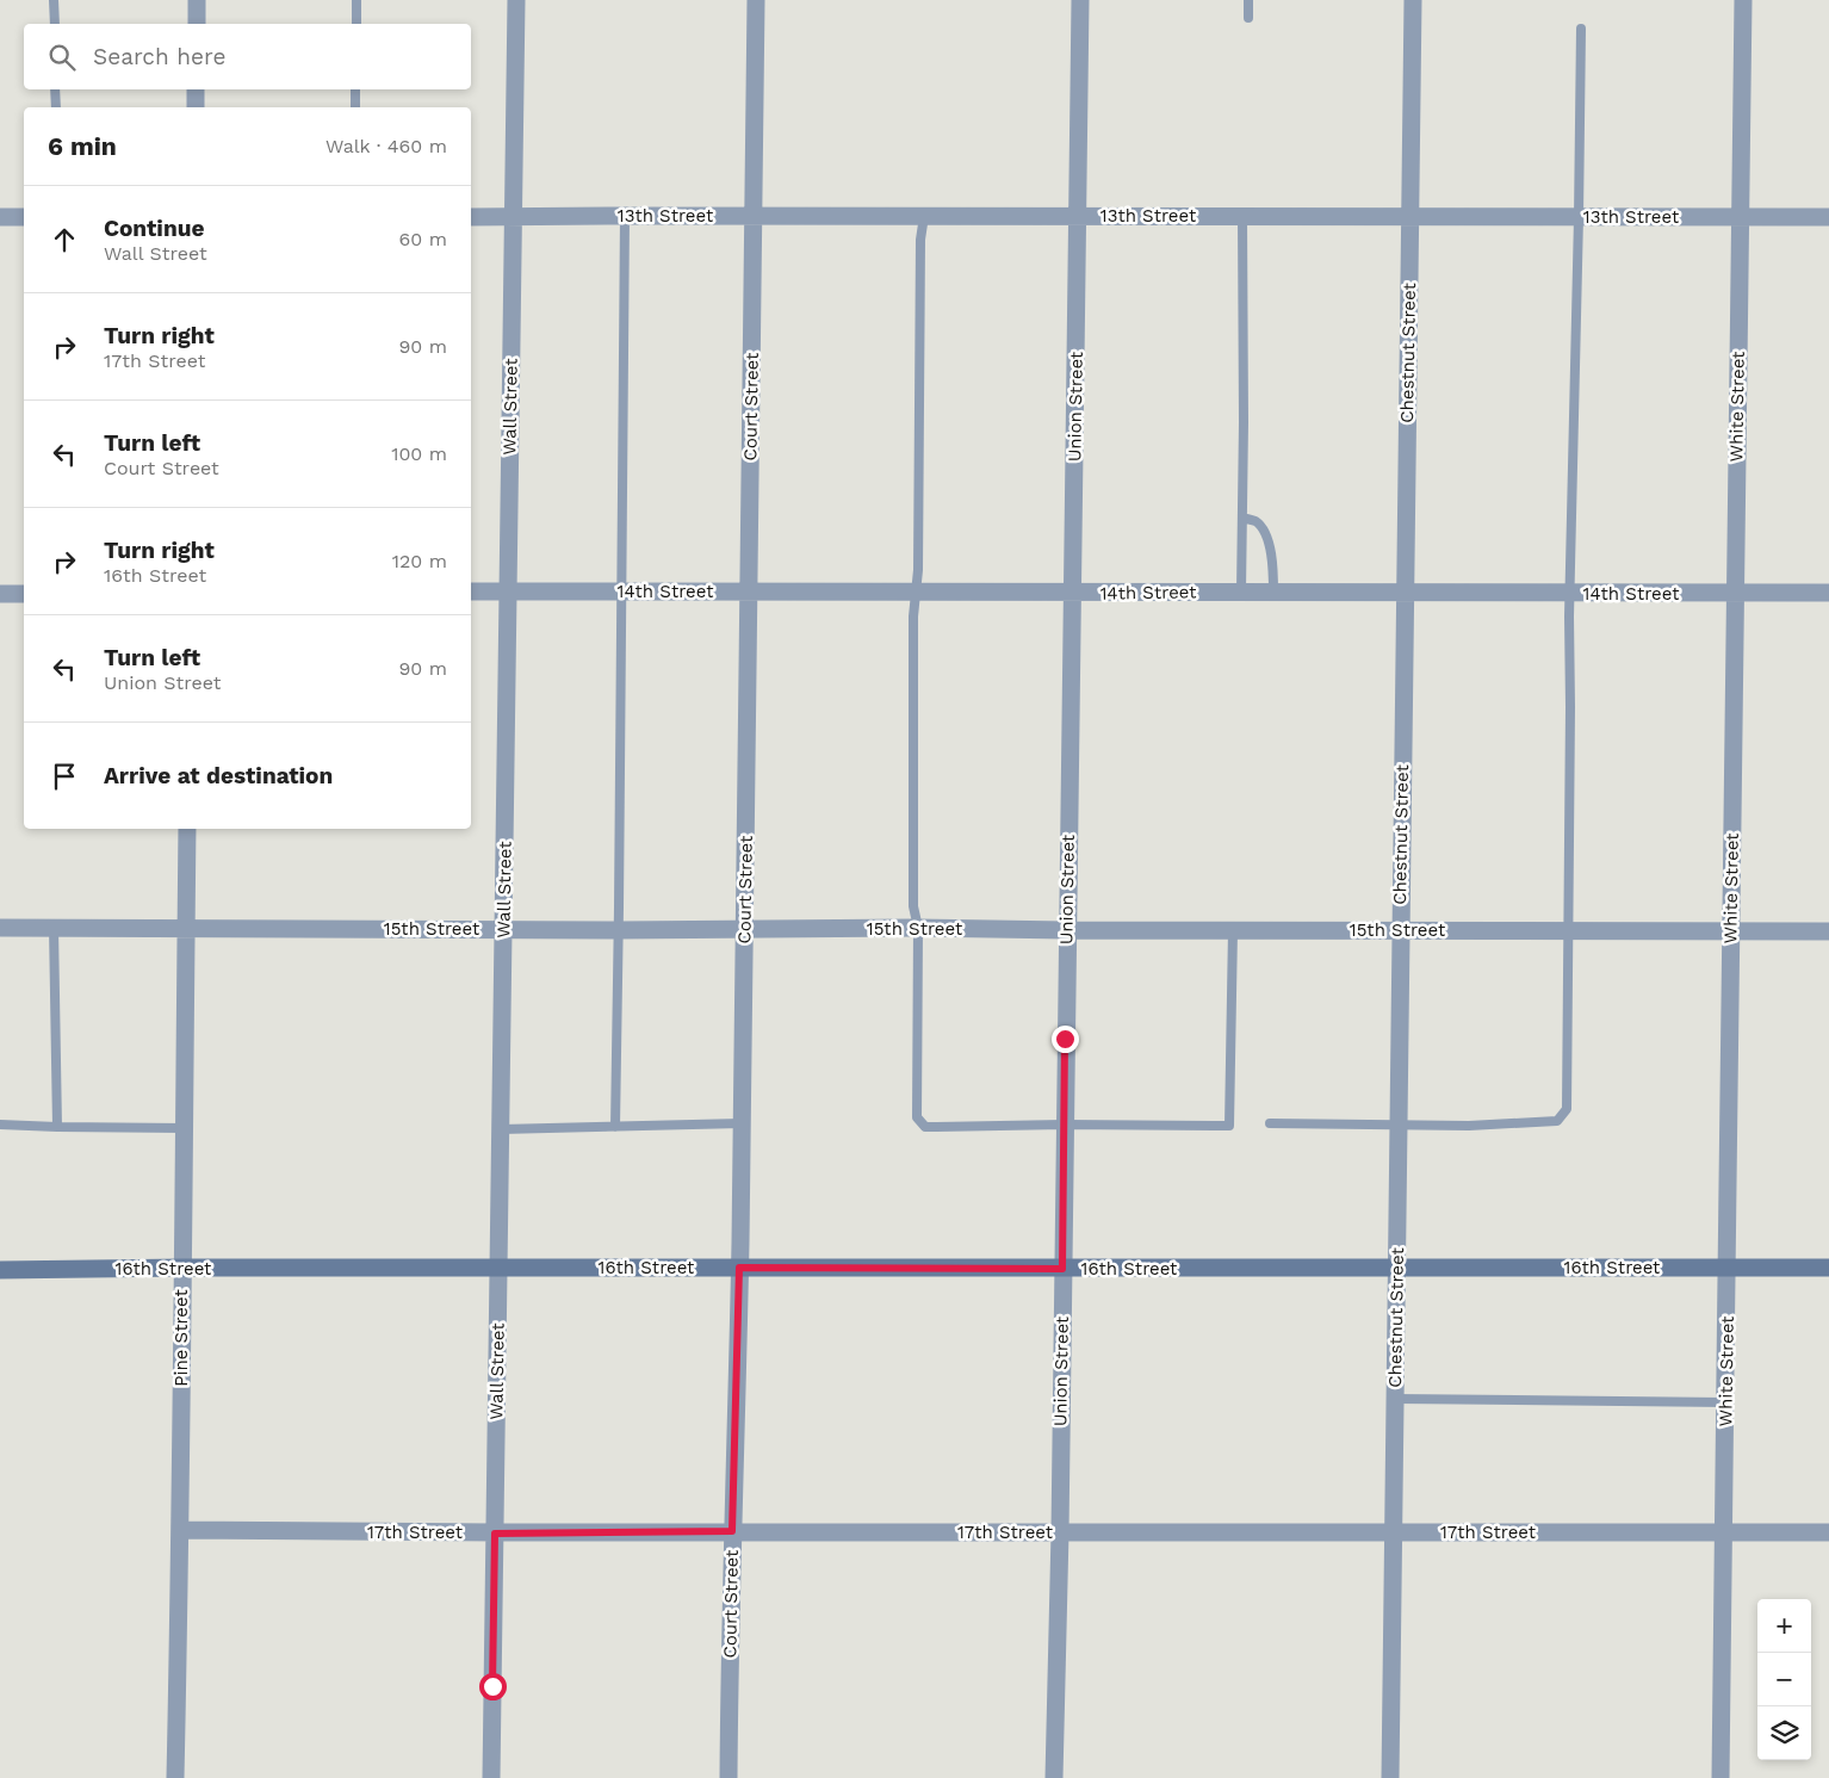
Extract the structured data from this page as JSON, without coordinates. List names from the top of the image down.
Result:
{
  "streets": {
    "street": [
      "13th Street",
      "Chestnut Street",
      "Wall Street",
      "Court Street",
      "Union Street",
      "White Street",
      "14th Street",
      "15th Street",
      "16th Street",
      "Pine Street",
      "17th Street"
    ]
  },
  "crossings": [
    ["13th Street", "Chestnut Street"],
    ["13th Street", "Wall Street"],
    ["13th Street", "Court Street"],
    ["13th Street", "Union Street"],
    ["13th Street", "White Street"],
    ["Chestnut Street", "14th Street"],
    ["Chestnut Street", "15th Street"],
    ["Chestnut Street", "16th Street"],
    ["Chestnut Street", "17th Street"],
    ["Wall Street", "14th Street"],
    ["Wall Street", "15th Street"],
    ["Wall Street", "16th Street"],
    ["Wall Street", "17th Street"],
    ["Court Street", "14th Street"],
    ["Court Street", "15th Street"],
    ["Court Street", "16th Street"],
    ["Court Street", "17th Street"],
    ["Union Street", "14th Street"],
    ["Union Street", "15th Street"],
    ["Union Street", "16th Street"],
    ["Union Street", "17th Street"],
    ["White Street", "14th Street"],
    ["White Street", "15th Street"],
    ["White Street", "16th Street"],
    ["White Street", "17th Street"],
    ["15th Street", "Pine Street"],
    ["16th Street", "Pine Street"],
    ["Pine Street", "17th Street"]
  ],
  "page": {
    "search": "Search here",
    "heading": ["6 min", "Walk · 460 m"],
    "list": [
      ["Continue", "Wall Street", "60 m"],
      ["Turn right", "17th Street", "90 m"],
      ["Turn left", "Court Street", "100 m"],
      ["Turn right", "16th Street", "120 m"],
      ["Turn left", "Union Street", "90 m"],
      "Arrive at destination"
    ],
    "map_buttons": ["+", "−"]
  }
}
